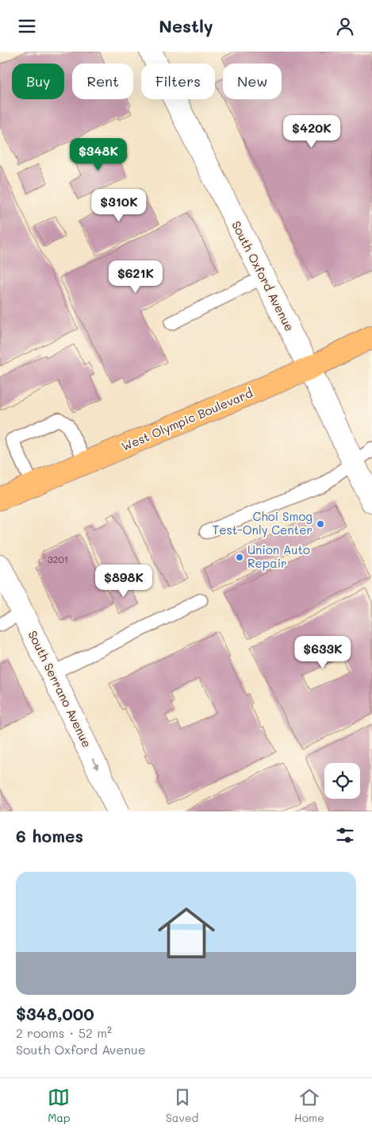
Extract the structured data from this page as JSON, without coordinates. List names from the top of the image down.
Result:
{
  "streets": {
    "main road": ["West Olympic Boulevard"],
    "street": ["South Oxford Avenue", "South Serrano Avenue"]
  },
  "crossings": [
    ["South Oxford Avenue", "West Olympic Boulevard"]
  ],
  "one_way": ["South Serrano Avenue"],
  "places": ["Choi Smog Test-Only Center", "Union Auto Repair"],
  "house_numbers": ["3201"],
  "page": {
    "header": "Nestly",
    "chip": [
      "Buy",
      "Rent",
      "Filters",
      "New"
    ],
    "price": [
      "$420K",
      "$348K",
      "$310K",
      "$621K",
      "$898K",
      "$633K"
    ],
    "heading": "6 homes",
    "list": [
      {
        "name": "$348,000",
        "note": "2 rooms · 52 m² · South Oxford Avenue"
      }
    ],
    "tabs": ["Map", "Saved", "Home"]
  }
}
